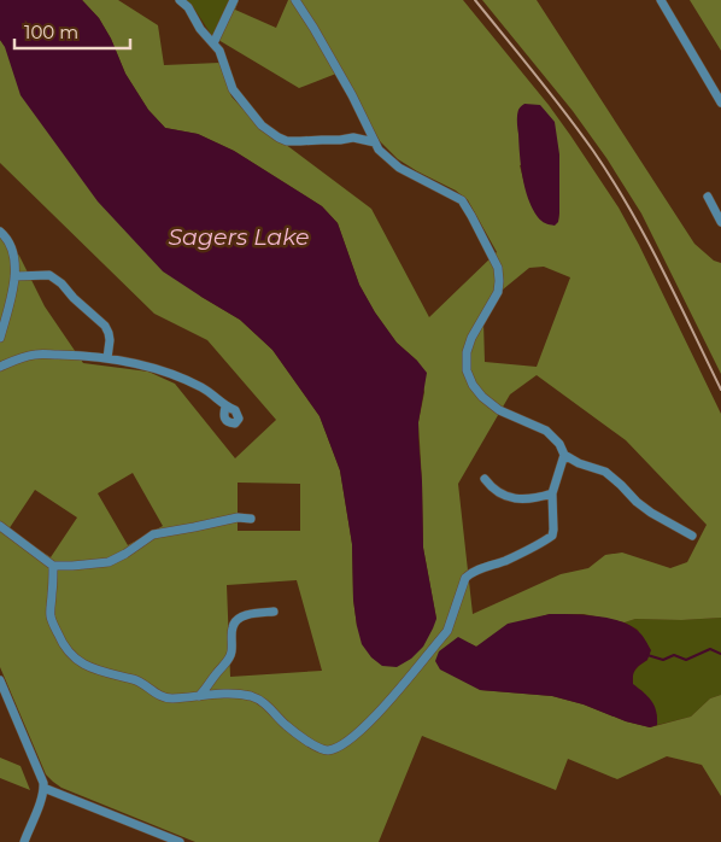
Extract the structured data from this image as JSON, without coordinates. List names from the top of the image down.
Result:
{
  "water": ["Sagers Lake"],
  "scale_bar": "100 m"
}
